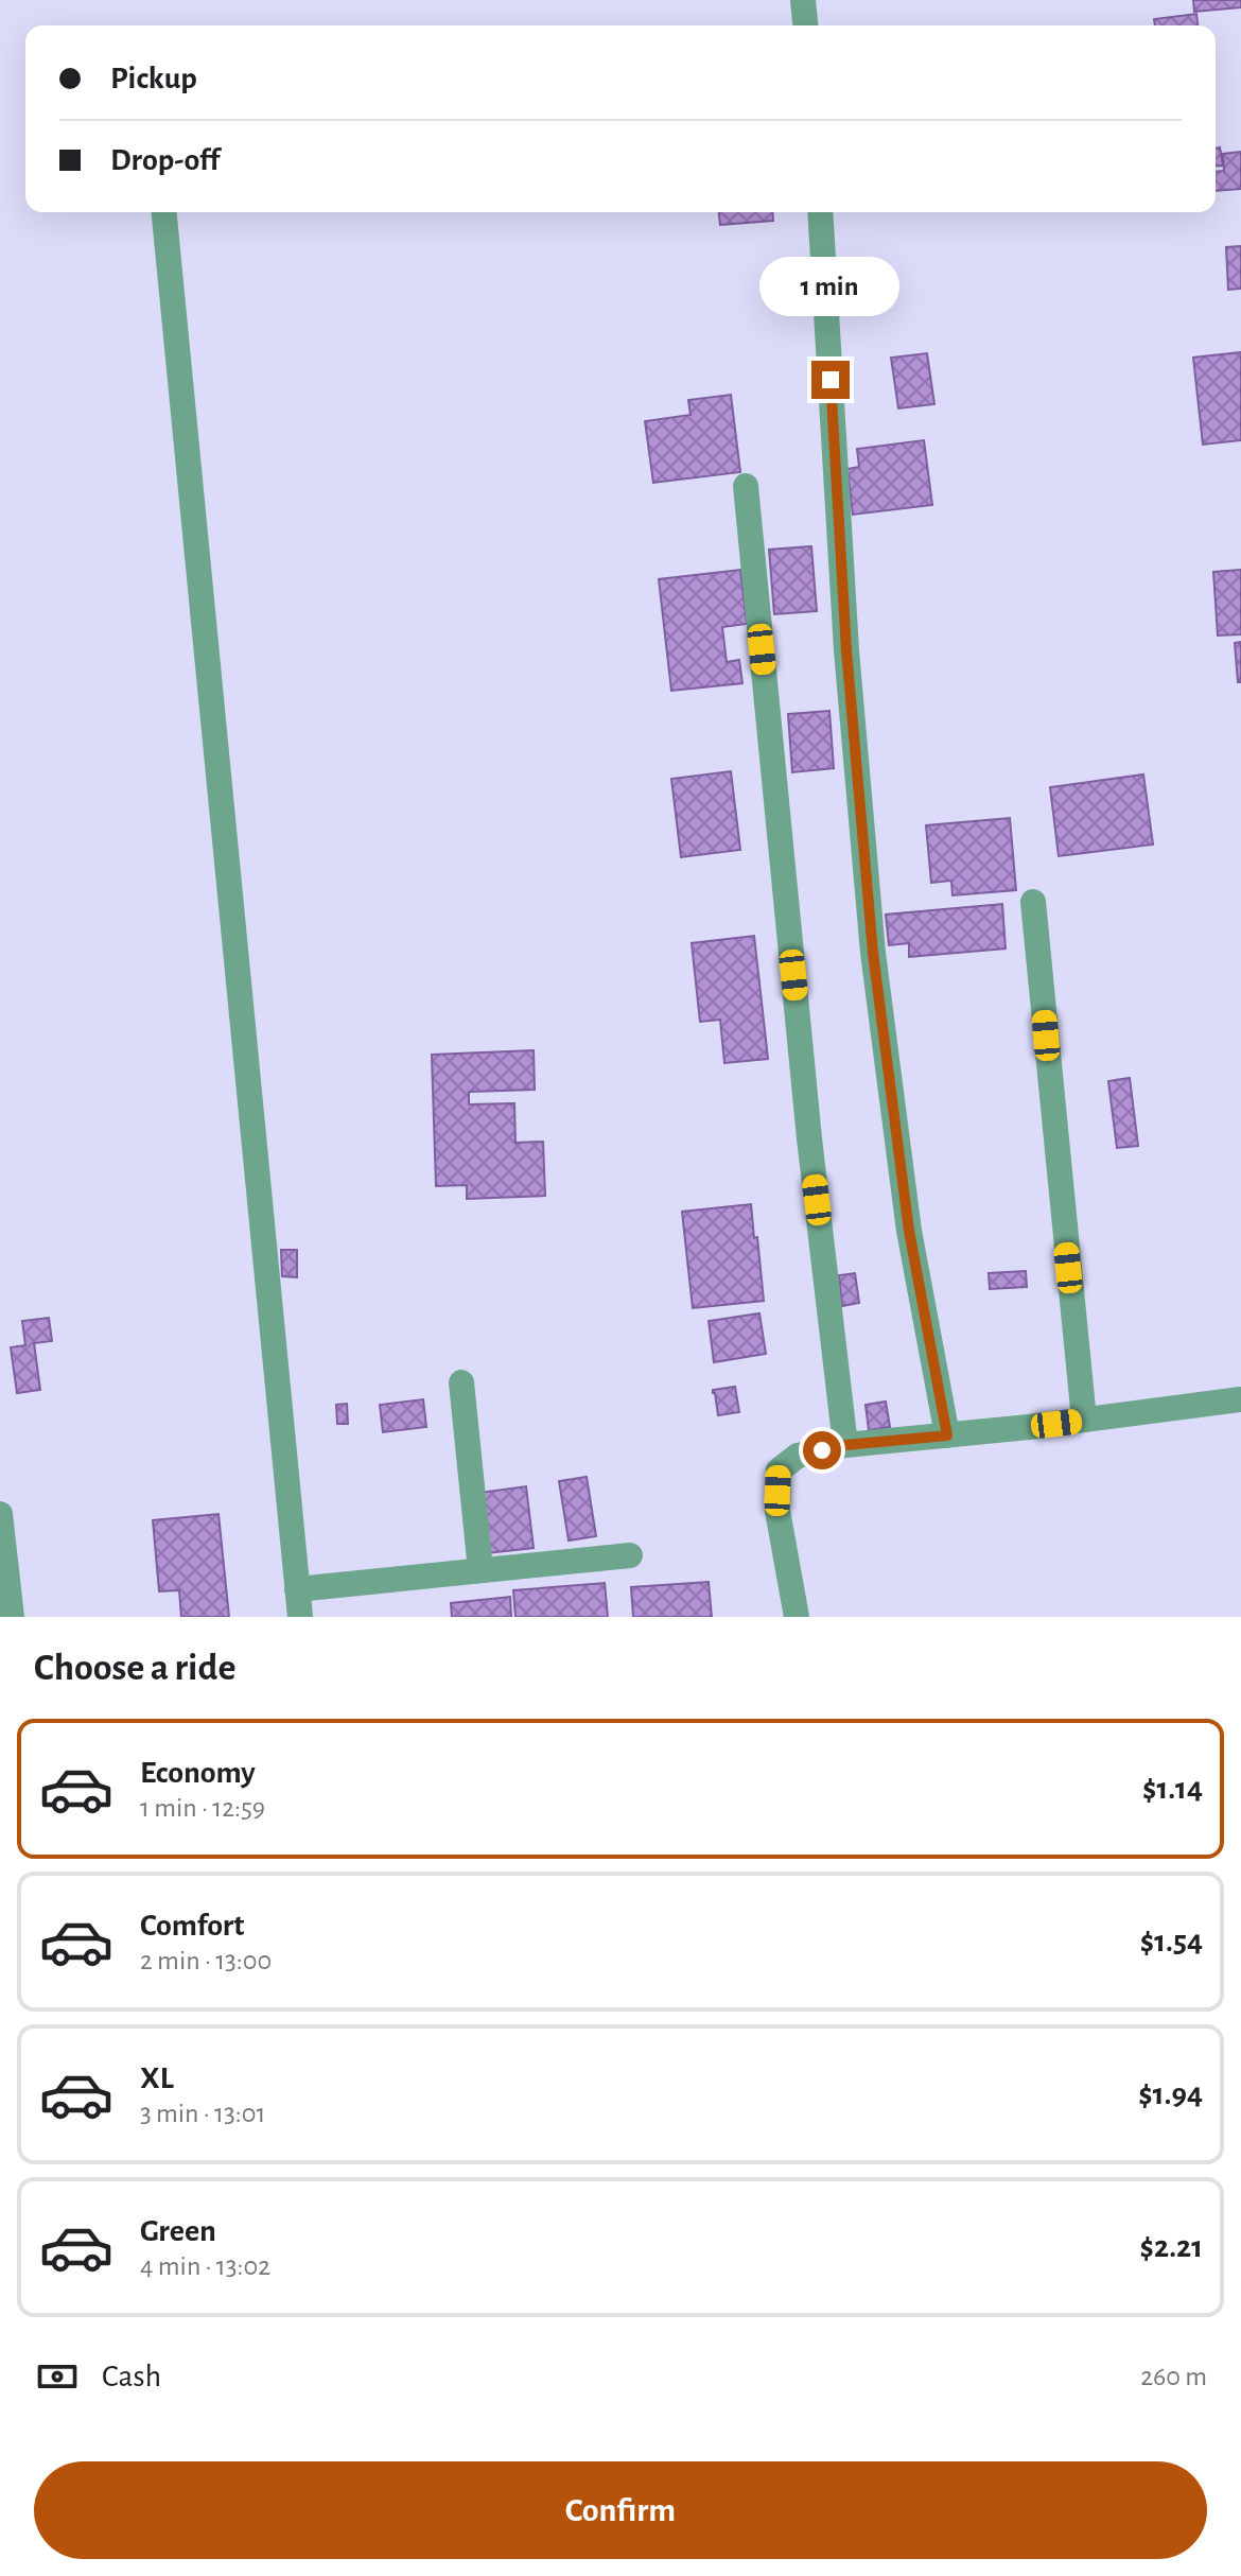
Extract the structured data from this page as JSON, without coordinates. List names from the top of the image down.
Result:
{
  "page": {
    "banner": ["Pickup", "Drop-off"],
    "bubble": "1 min",
    "heading": "Choose a ride",
    "list": [
      {
        "name": "Economy",
        "note": "1 min · 12:59",
        "value": "$1.14"
      },
      {
        "name": "Comfort",
        "note": "2 min · 13:00",
        "value": "$1.54"
      },
      {
        "name": "XL",
        "note": "3 min · 13:01",
        "value": "$1.94"
      },
      {
        "name": "Green",
        "note": "4 min · 13:02",
        "value": "$2.21"
      }
    ],
    "pay": ["Cash", "260 m"],
    "buttons": "Confirm"
  }
}
